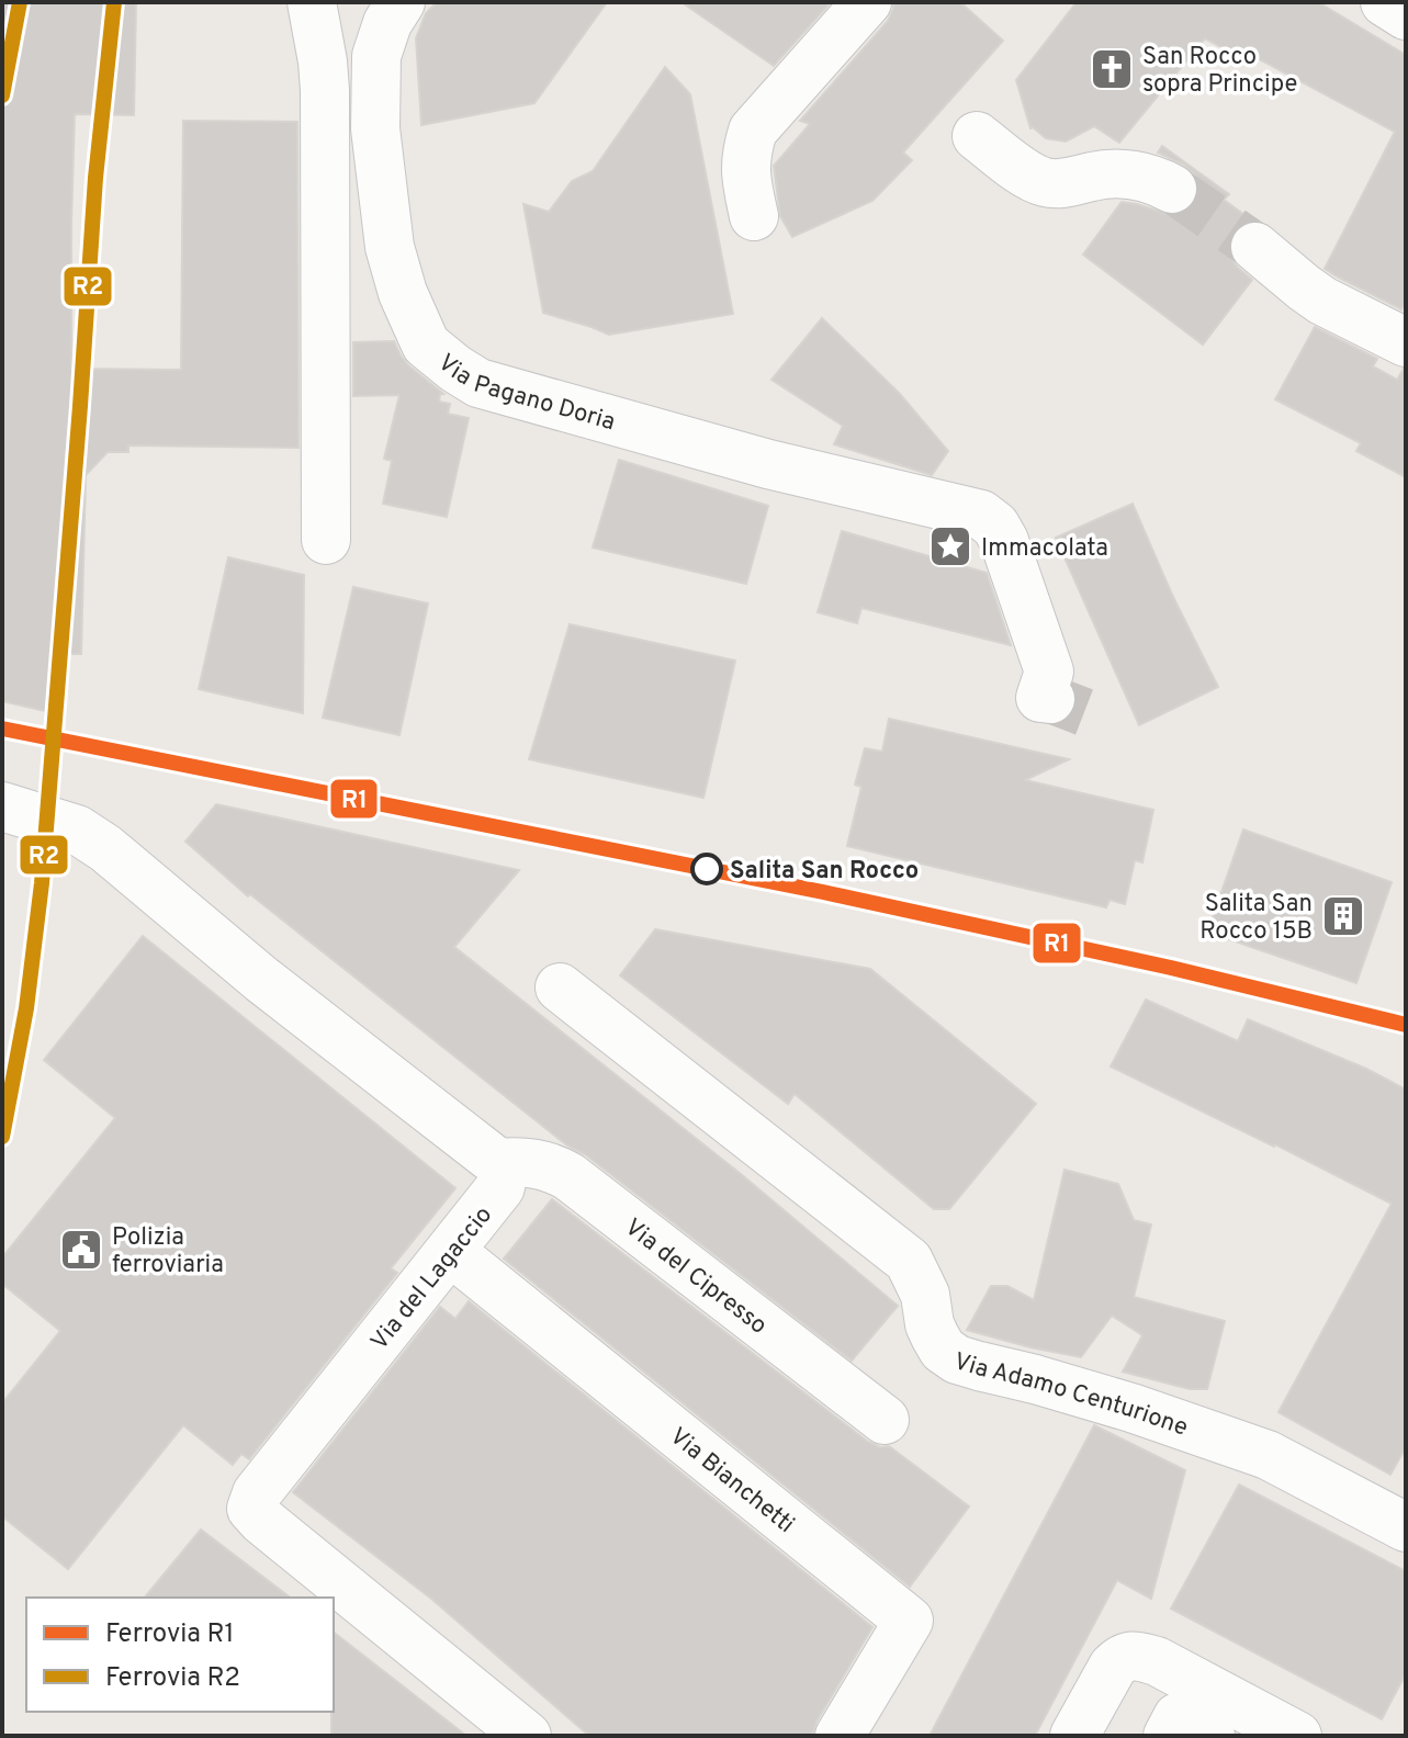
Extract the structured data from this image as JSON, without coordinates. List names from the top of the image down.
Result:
{
  "streets": {
    "street": [
      "Via Pagano Doria",
      "Via del Cipresso",
      "Via del Lagaccio",
      "Via Adamo Centurione",
      "Via Bianchetti"
    ]
  },
  "crossings": [
    ["Via del Cipresso", "Via del Lagaccio"],
    ["Via del Lagaccio", "Via Bianchetti"]
  ],
  "places": {
    "church": ["San Rocco sopra Principe"],
    "place": ["Immacolata"],
    "other": ["Salita San Rocco"],
    "building": ["Salita San Rocco 15B"],
    "public building": ["Polizia ferroviaria"]
  },
  "lines": ["rail line R2", "rail line R1"],
  "legend": ["Ferrovia R1", "Ferrovia R2"]
}
